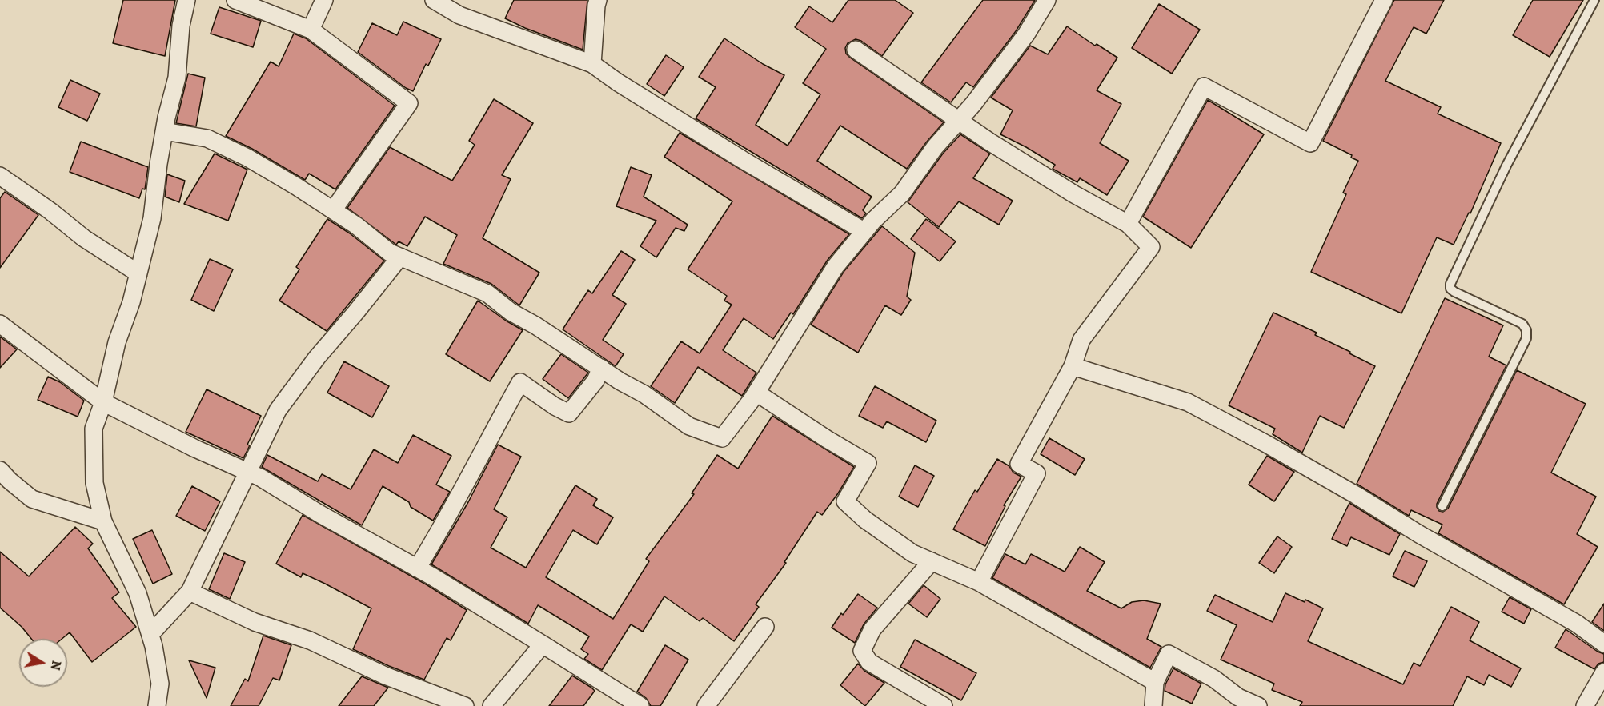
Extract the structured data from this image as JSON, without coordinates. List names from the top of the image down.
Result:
{
  "north": "right"
}
